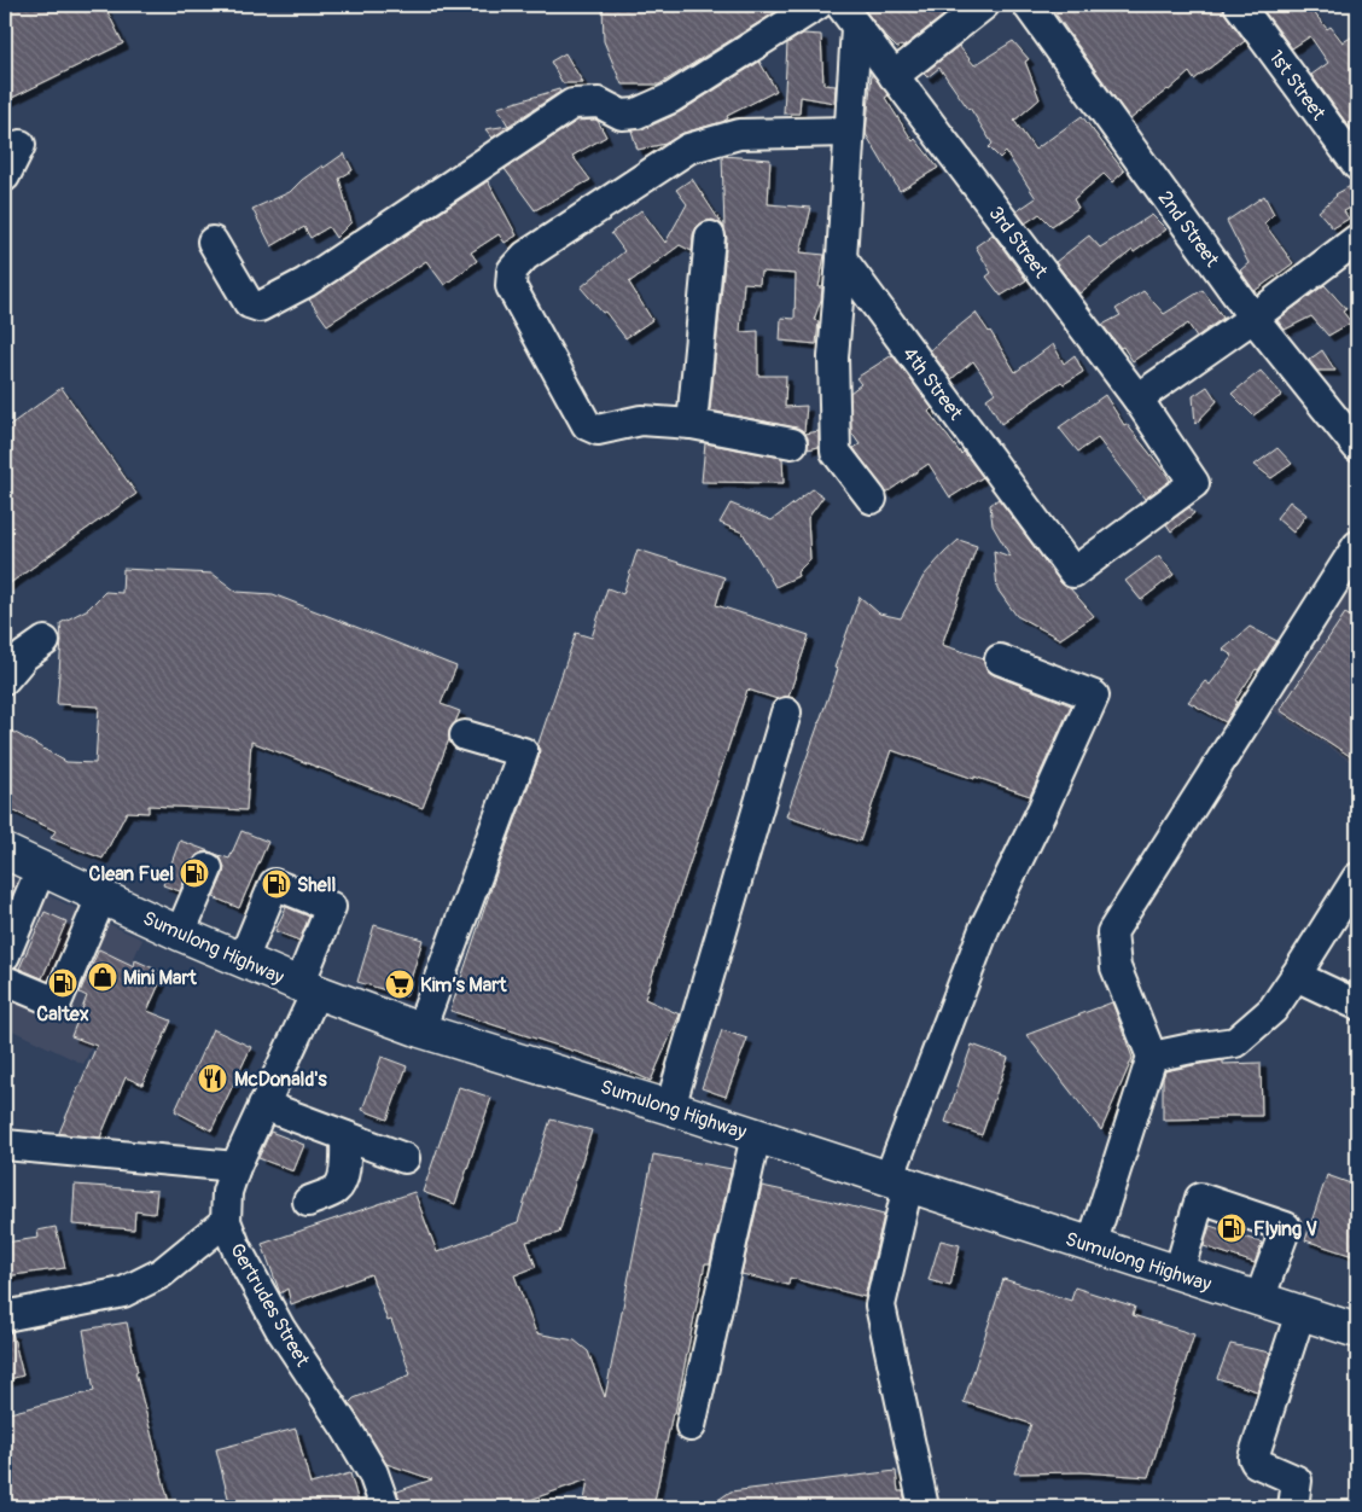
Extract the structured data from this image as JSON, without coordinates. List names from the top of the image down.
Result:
{
  "streets": {
    "main road": ["Sumulong Highway"],
    "street": [
      "1st Street",
      "2nd Street",
      "3rd Street",
      "4th Street",
      "Gertrudes Street"
    ]
  },
  "crossings": [
    ["3rd Street", "4th Street"],
    ["Sumulong Highway", "Gertrudes Street"]
  ],
  "places": {
    "fuel station": [
      "Clean Fuel",
      "Shell",
      "Caltex",
      "Flying V"
    ],
    "shop": ["Mini Mart"],
    "supermarket": ["Kim’s Mart"],
    "restaurant": ["McDonald's"]
  }
}
